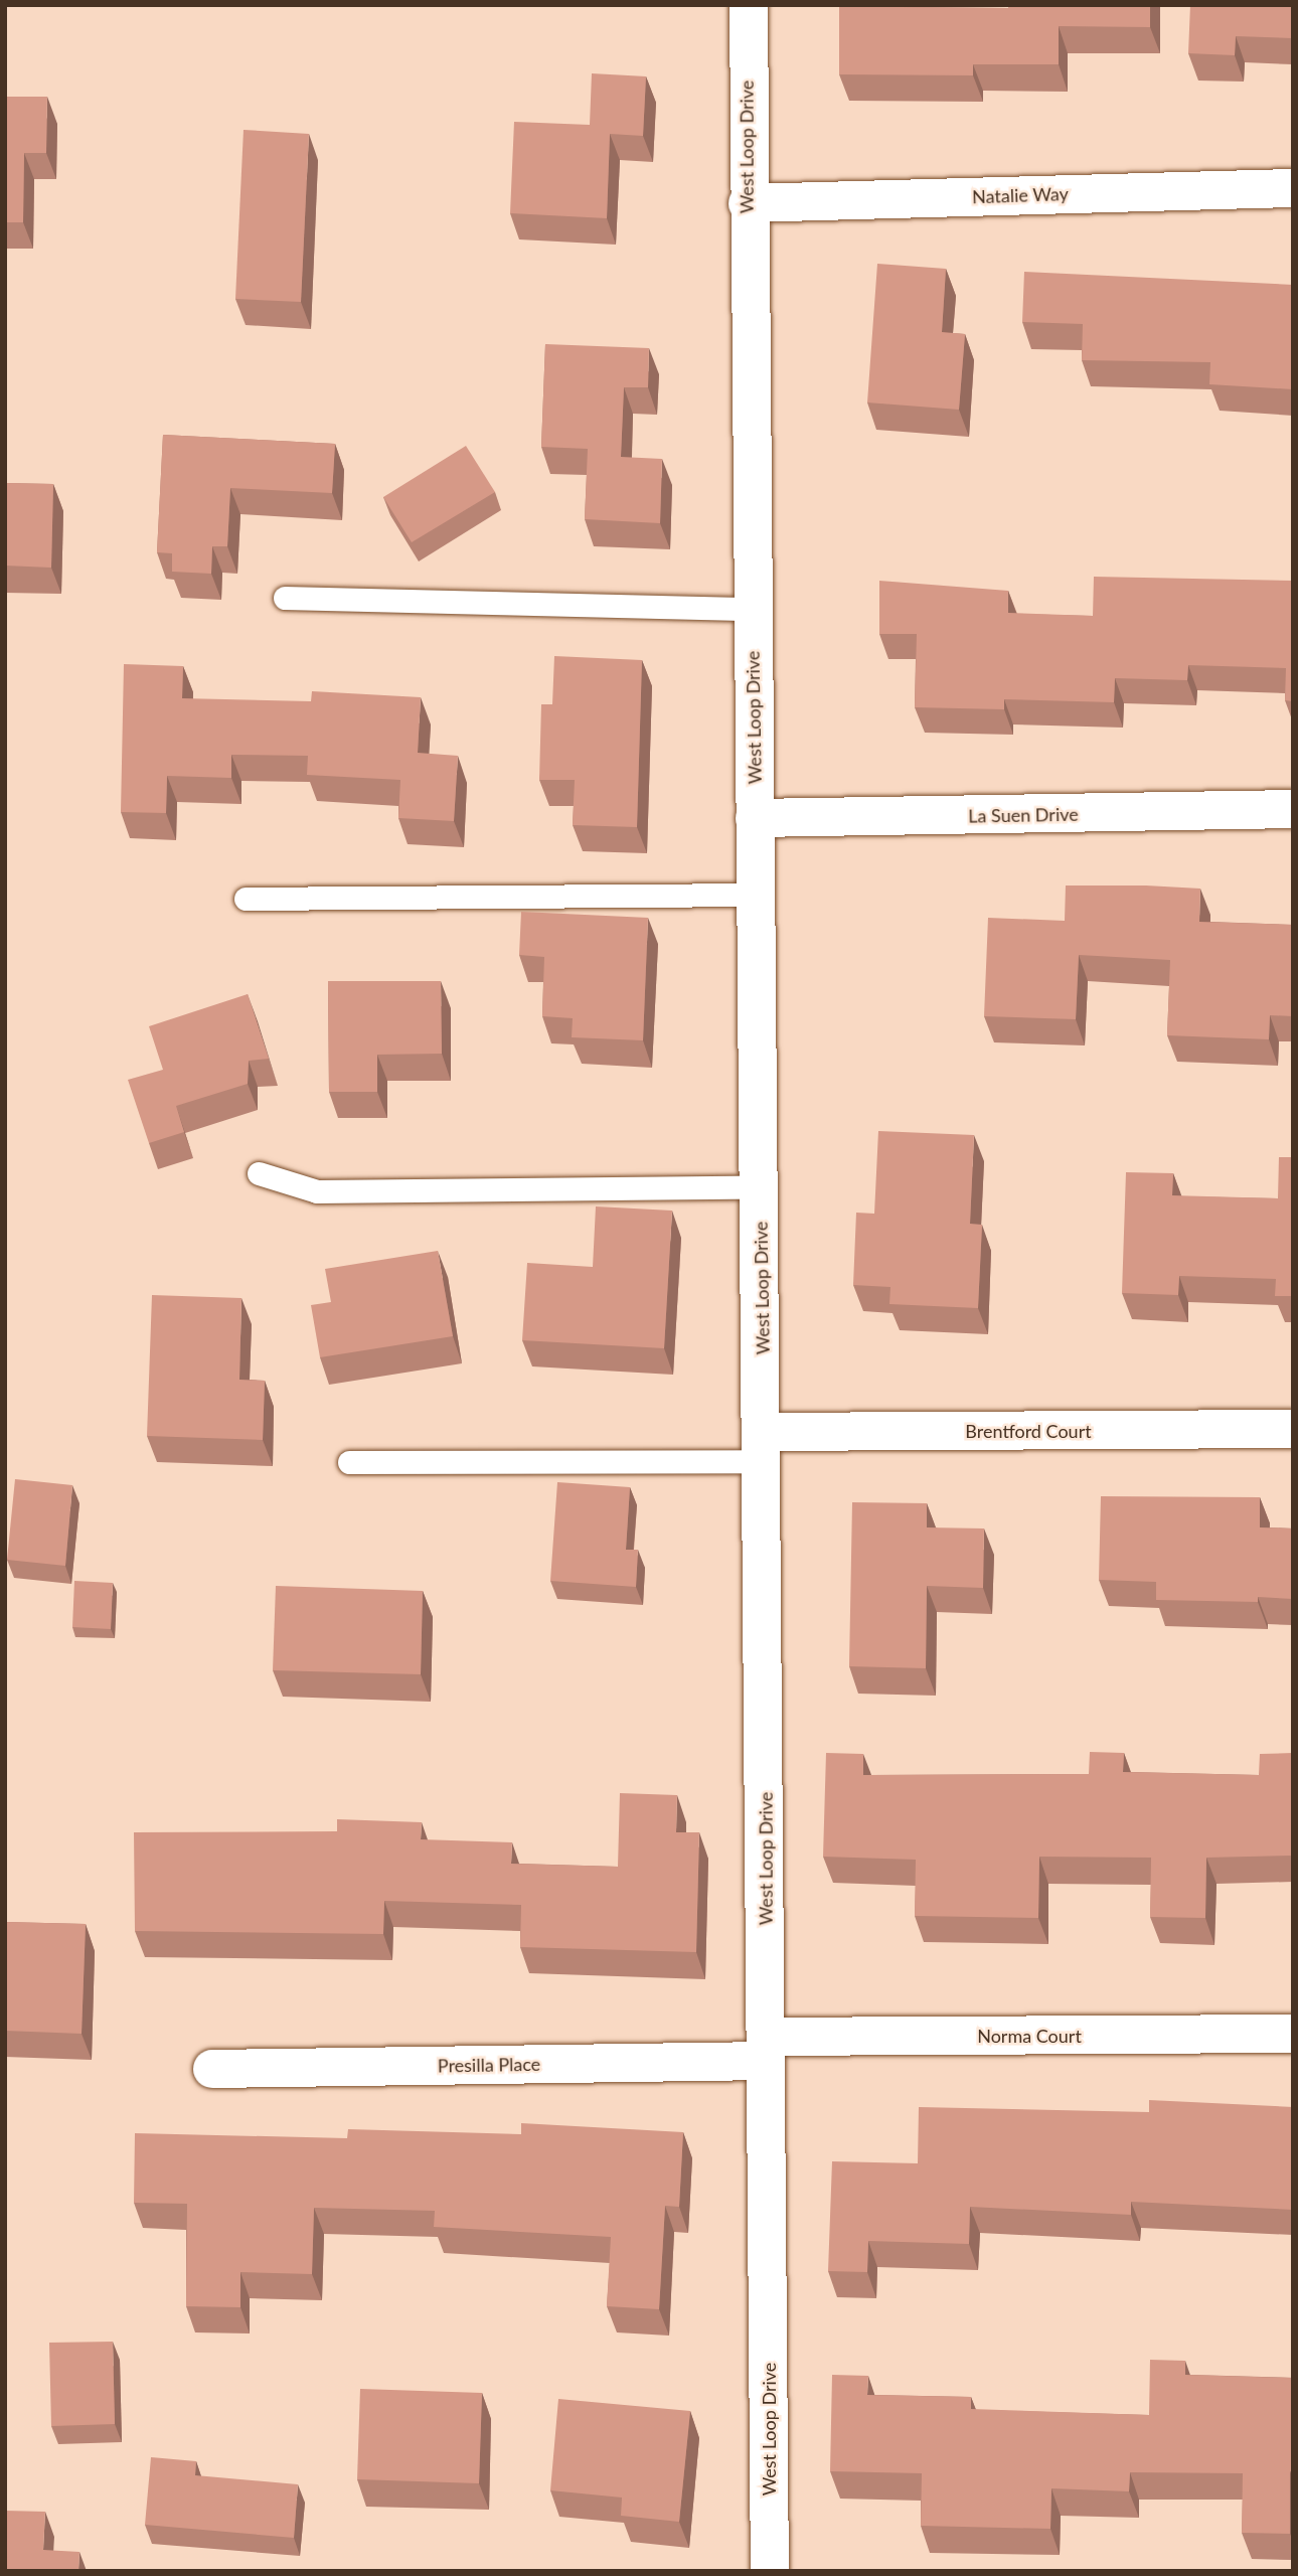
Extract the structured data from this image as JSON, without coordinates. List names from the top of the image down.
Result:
{
  "streets": {
    "street": [
      "West Loop Drive",
      "Natalie Way",
      "La Suen Drive",
      "Brentford Court",
      "Norma Court",
      "Presilla Place"
    ]
  },
  "crossings": [
    ["West Loop Drive", "Natalie Way"],
    ["West Loop Drive", "La Suen Drive"],
    ["West Loop Drive", "Brentford Court"],
    ["West Loop Drive", "Norma Court"],
    ["West Loop Drive", "Presilla Place"],
    ["Norma Court", "Presilla Place"]
  ]
}
